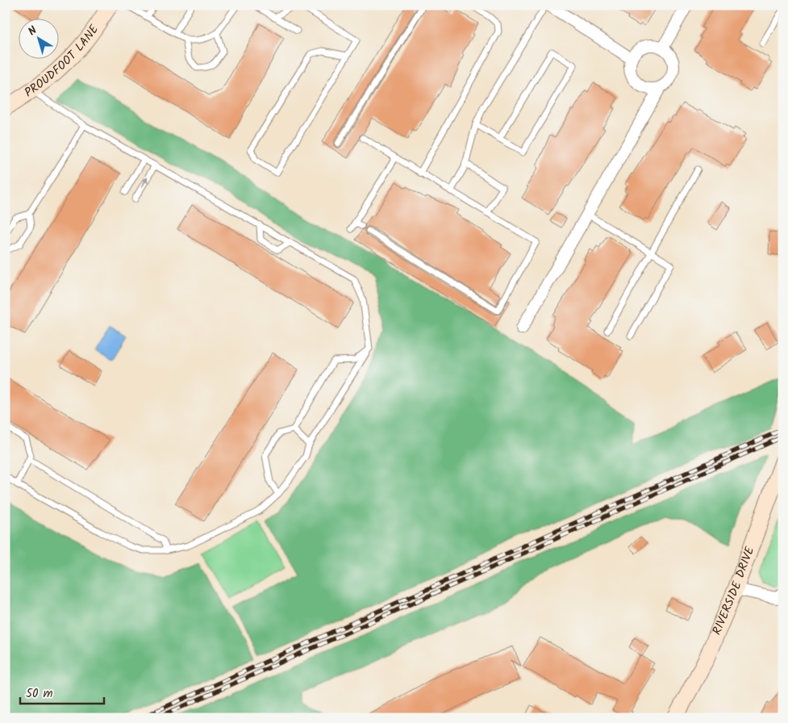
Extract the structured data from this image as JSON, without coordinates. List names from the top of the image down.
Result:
{
  "streets": {
    "main road": ["PROUDFOOT LANE", "RIVERSIDE DRIVE"]
  },
  "scale_bar": "50 m",
  "north": "top left"
}
